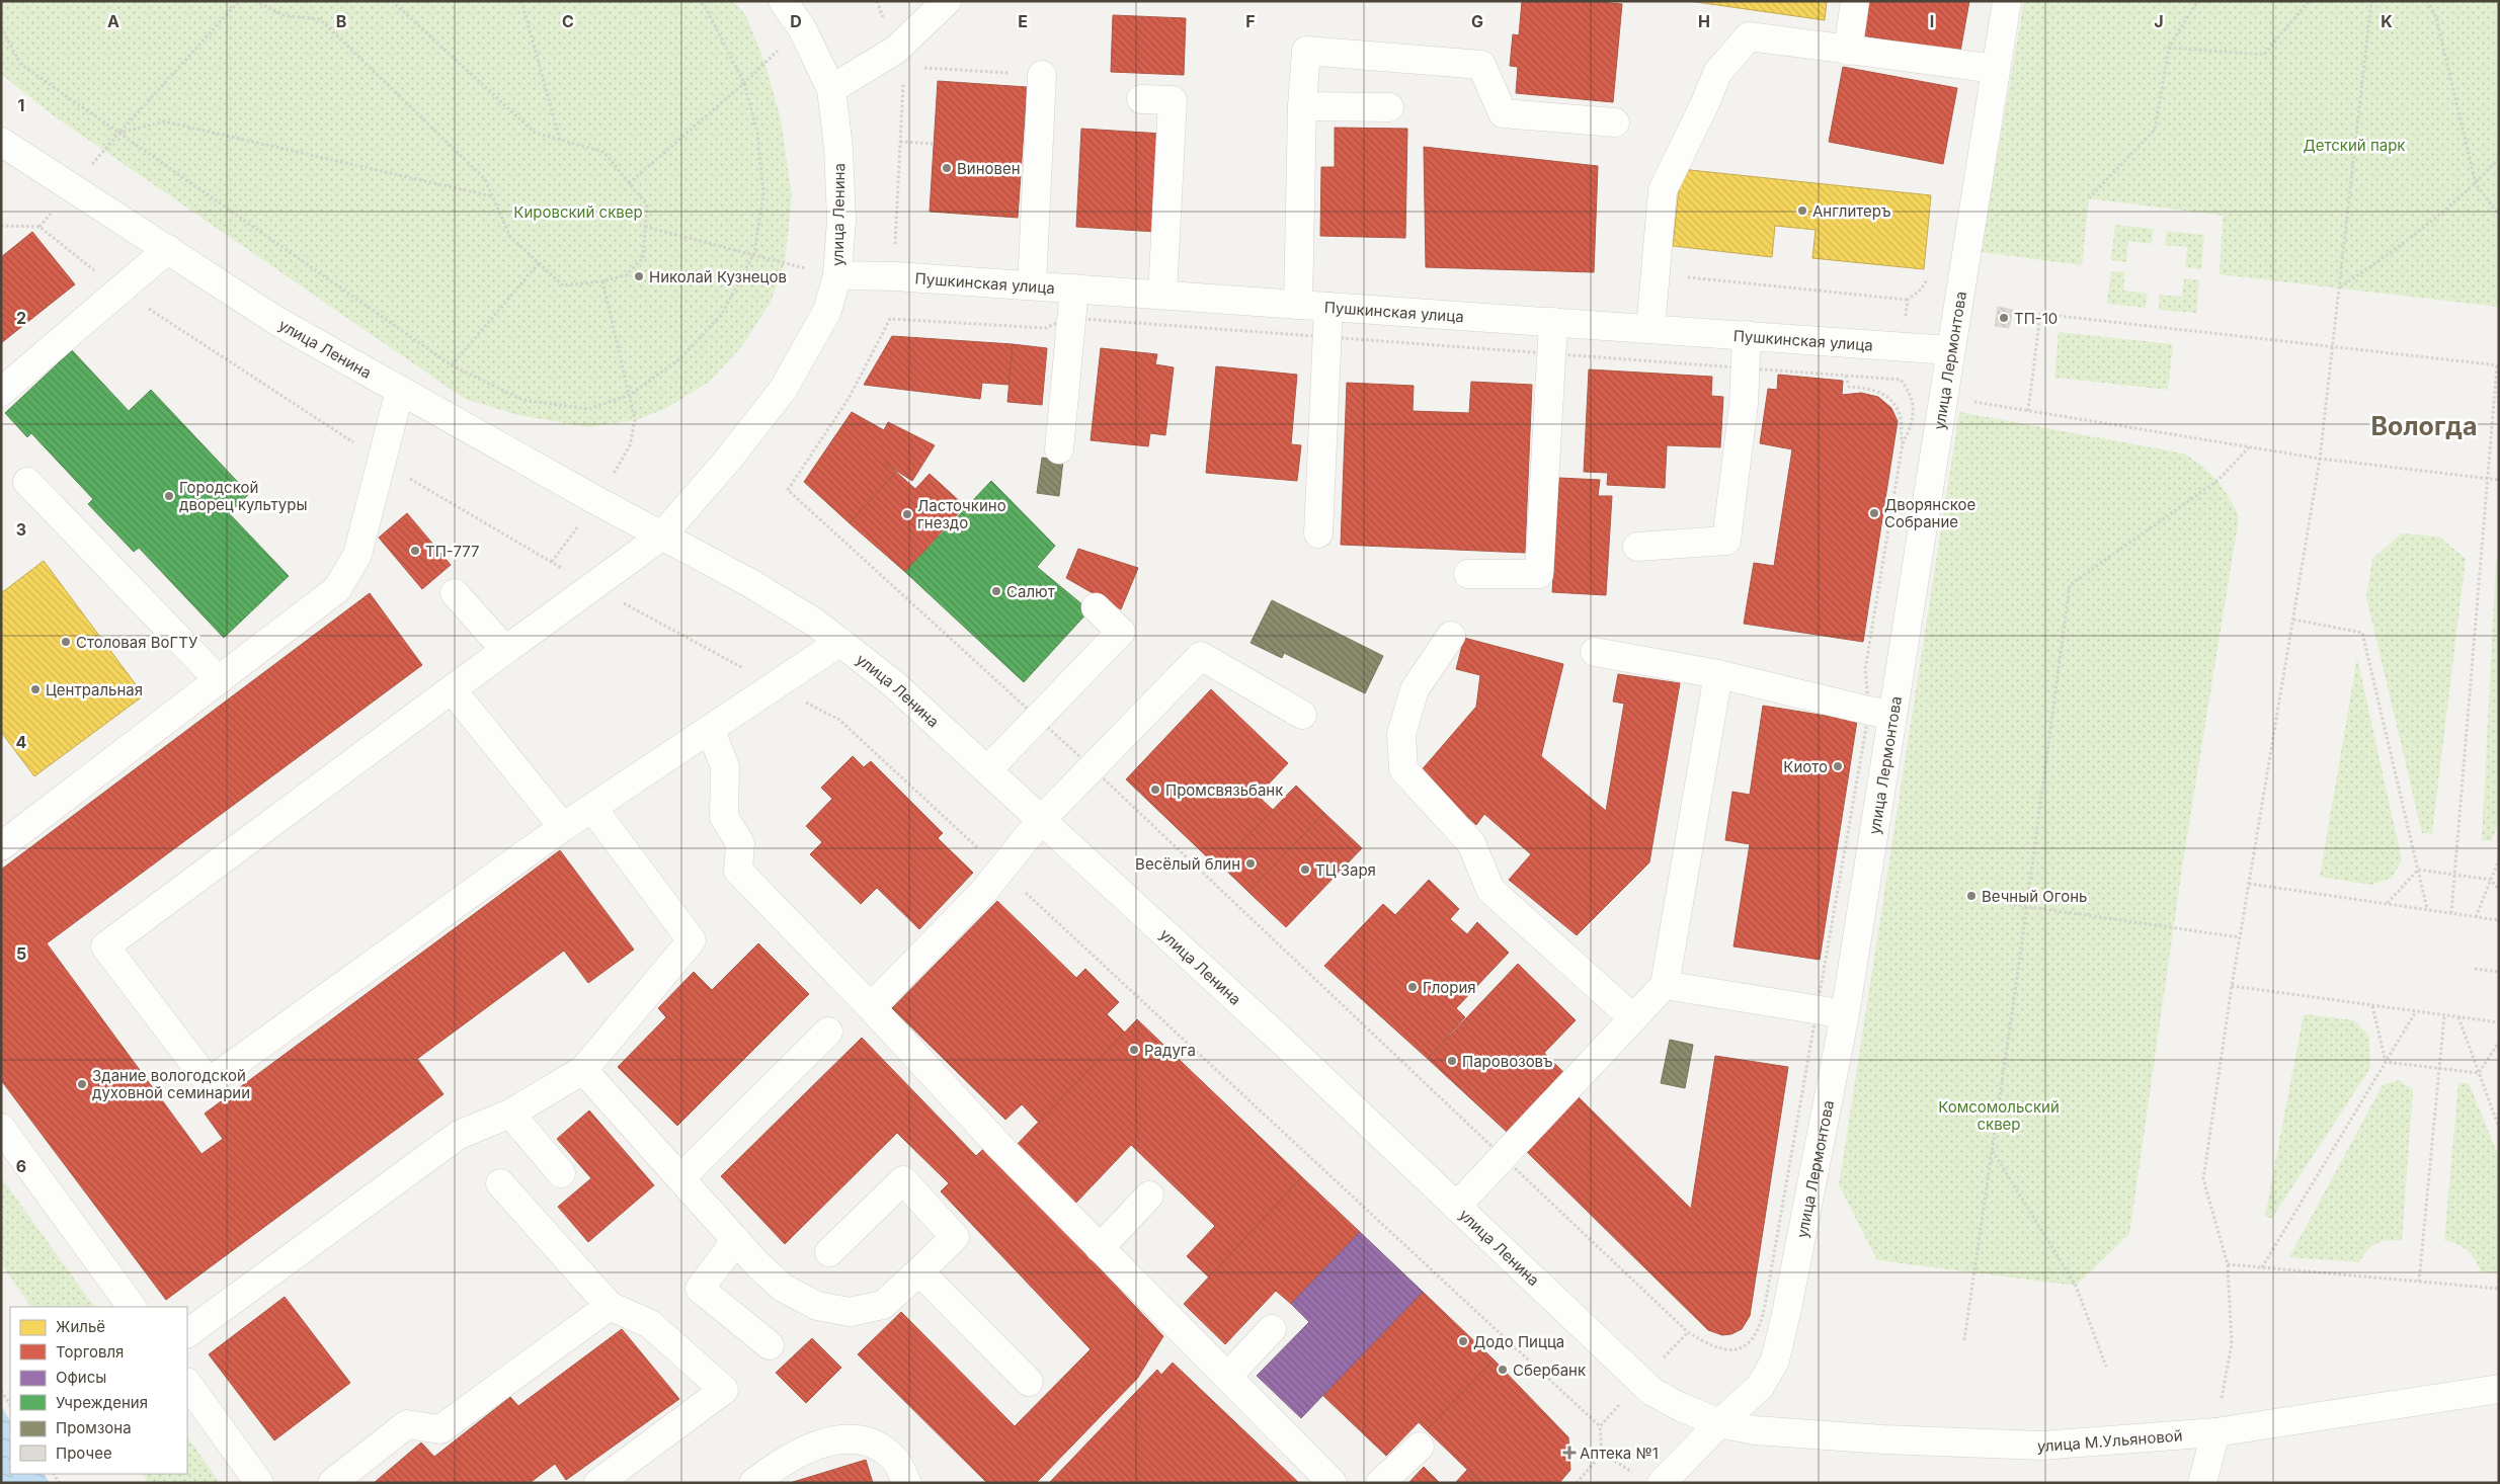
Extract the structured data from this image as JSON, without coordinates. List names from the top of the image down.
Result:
{
  "streets": {
    "street": [
      "улица Ленина",
      "Пушкинская улица",
      "улица Лермонтова",
      "улица М.Ульяновой"
    ]
  },
  "crossings": [
    ["улица Ленина", "Пушкинская улица"],
    ["улица Ленина", "улица Лермонтова"],
    ["улица Ленина", "улица М.Ульяновой"],
    ["Пушкинская улица", "улица Лермонтова"],
    ["улица Лермонтова", "улица М.Ульяновой"]
  ],
  "districts": ["Вологда"],
  "parks": ["Детский парк", "Кировский сквер", "Комсомольский сквер"],
  "places": {
    "other": [
      "Виновен",
      "Англитеръ",
      "Николай Кузнецов",
      "ТП-10",
      "Городской дворец культуры",
      "Дворянское Собрание",
      "Ласточкино гнездо",
      "ТП-777",
      "Салют",
      "Столовая ВоГТУ",
      "Центральная",
      "Киото",
      "Промсвязьбанк",
      "Весёлый блин",
      "ТЦ Заря",
      "Вечный Огонь",
      "Глория",
      "Радуга",
      "Паровозовъ",
      "Здание вологодской духовной семинарии",
      "Додо Пицца",
      "Сбербанк"
    ],
    "health": ["Аптека №1"]
  },
  "legend": [
    "Жильё",
    "Торговля",
    "Офисы",
    "Учреждения",
    "Промзона",
    "Прочее"
  ],
  "grid": {
    "columns": [
      "A",
      "B",
      "C",
      "D",
      "E",
      "F",
      "G",
      "H",
      "I",
      "J",
      "K"
    ],
    "rows": [
      "1",
      "2",
      "3",
      "4",
      "5",
      "6"
    ]
  }
}
